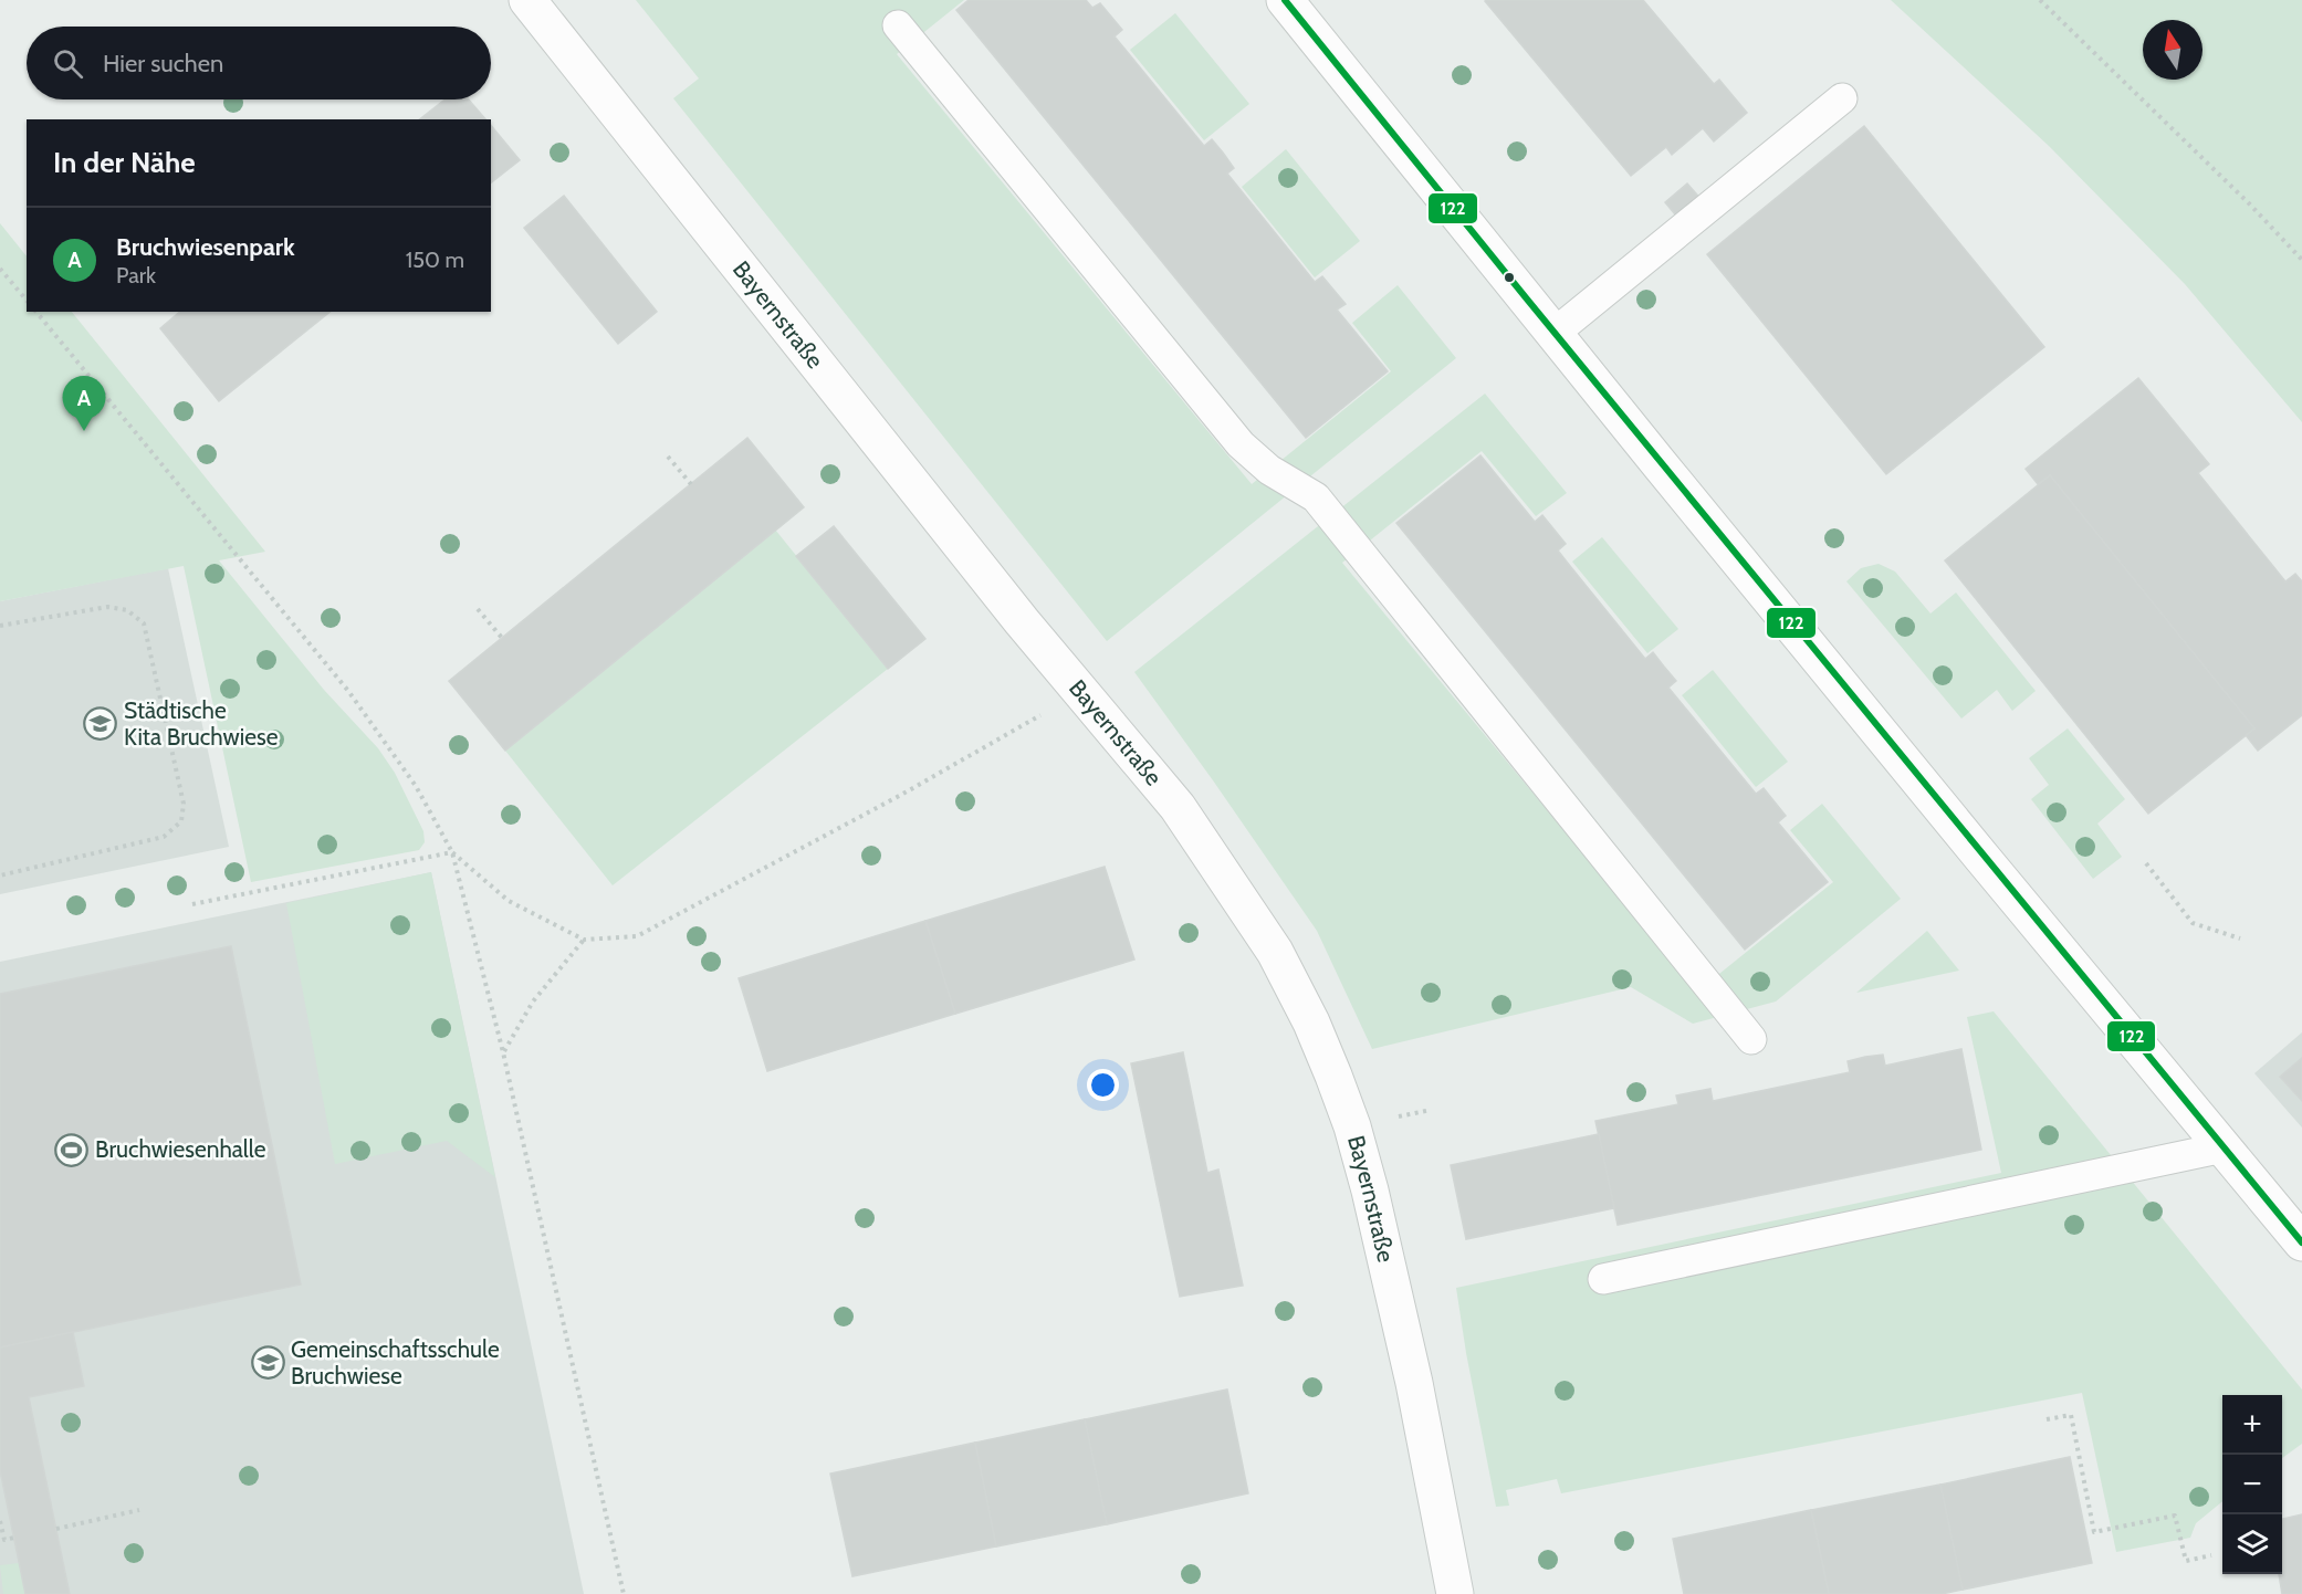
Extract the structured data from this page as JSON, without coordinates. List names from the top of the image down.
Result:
{
  "streets": {
    "street": ["Bayernstraße"]
  },
  "places": {
    "school or university": ["Städtische Kita Bruchwiese", "Gemeinschaftsschule Bruchwiese"],
    "sports": ["Bruchwiesenhalle"]
  },
  "lines": ["transit line 122"],
  "north": "top",
  "page": {
    "search": "Hier suchen",
    "heading": "In der Nähe",
    "list": [
      {
        "mark": "A",
        "name": "Bruchwiesenpark",
        "note": "Park",
        "value": "150 m"
      }
    ],
    "pins": "A",
    "map_buttons": ["+", "−"]
  }
}
